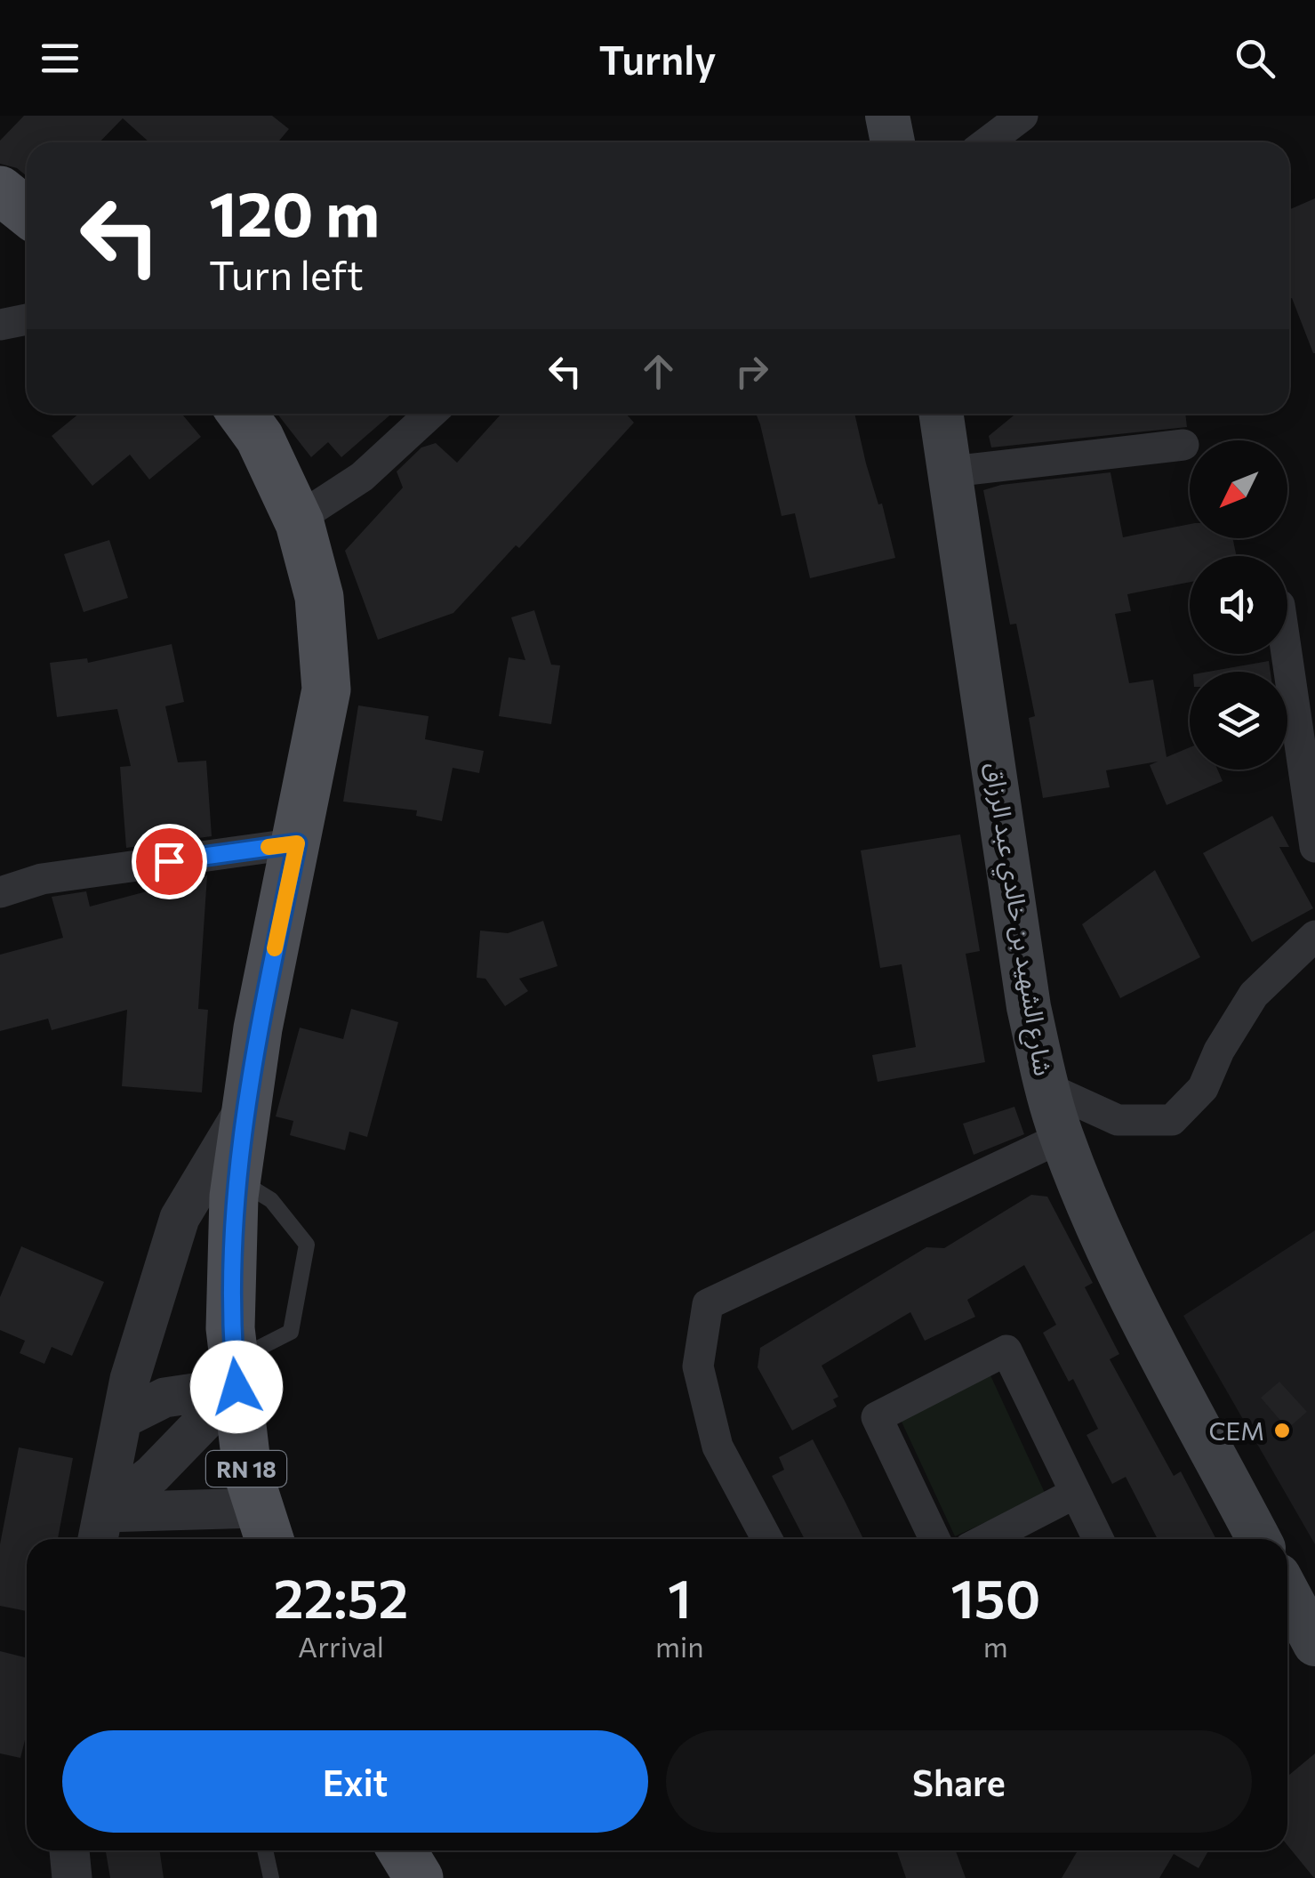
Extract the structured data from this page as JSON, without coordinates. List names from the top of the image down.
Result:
{
  "streets": {
    "main road": ["شارع الشهيد بن خالدي عبد الرزاق", "RN 18"]
  },
  "places": ["CEM"],
  "north": "bottom left",
  "page": {
    "header": "Turnly",
    "turn": ["120 m", "Turn left"],
    "eta": [
      "22:52",
      "Arrival",
      "1",
      "min",
      "150",
      "m"
    ],
    "buttons": ["Exit", "Share"]
  }
}
